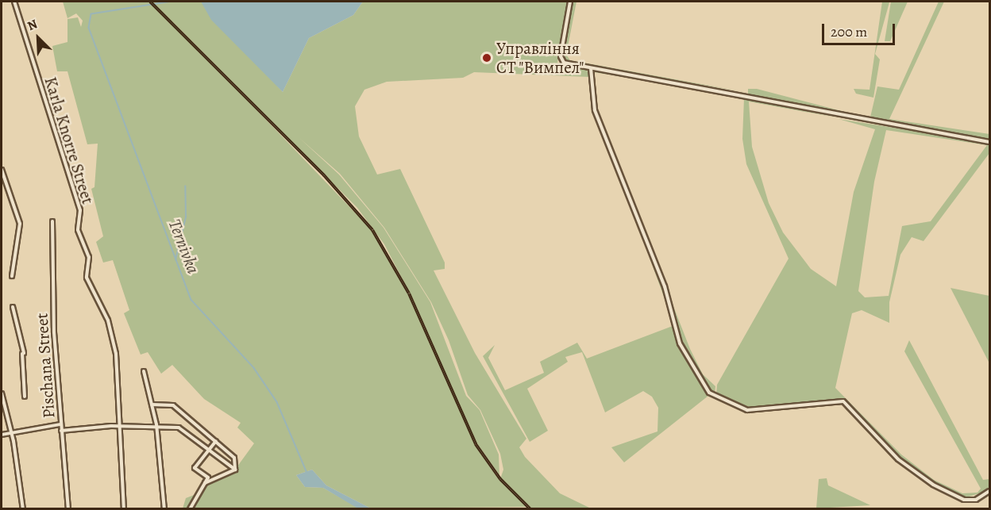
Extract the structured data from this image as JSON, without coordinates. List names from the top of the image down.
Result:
{
  "streets": {
    "street": ["Karla Knorre Street", "Pischana Street"]
  },
  "water": ["Ternivka"],
  "places": ["Управління СТ \"Вимпел\""],
  "scale_bar": "200 m",
  "north": "top left"
}
